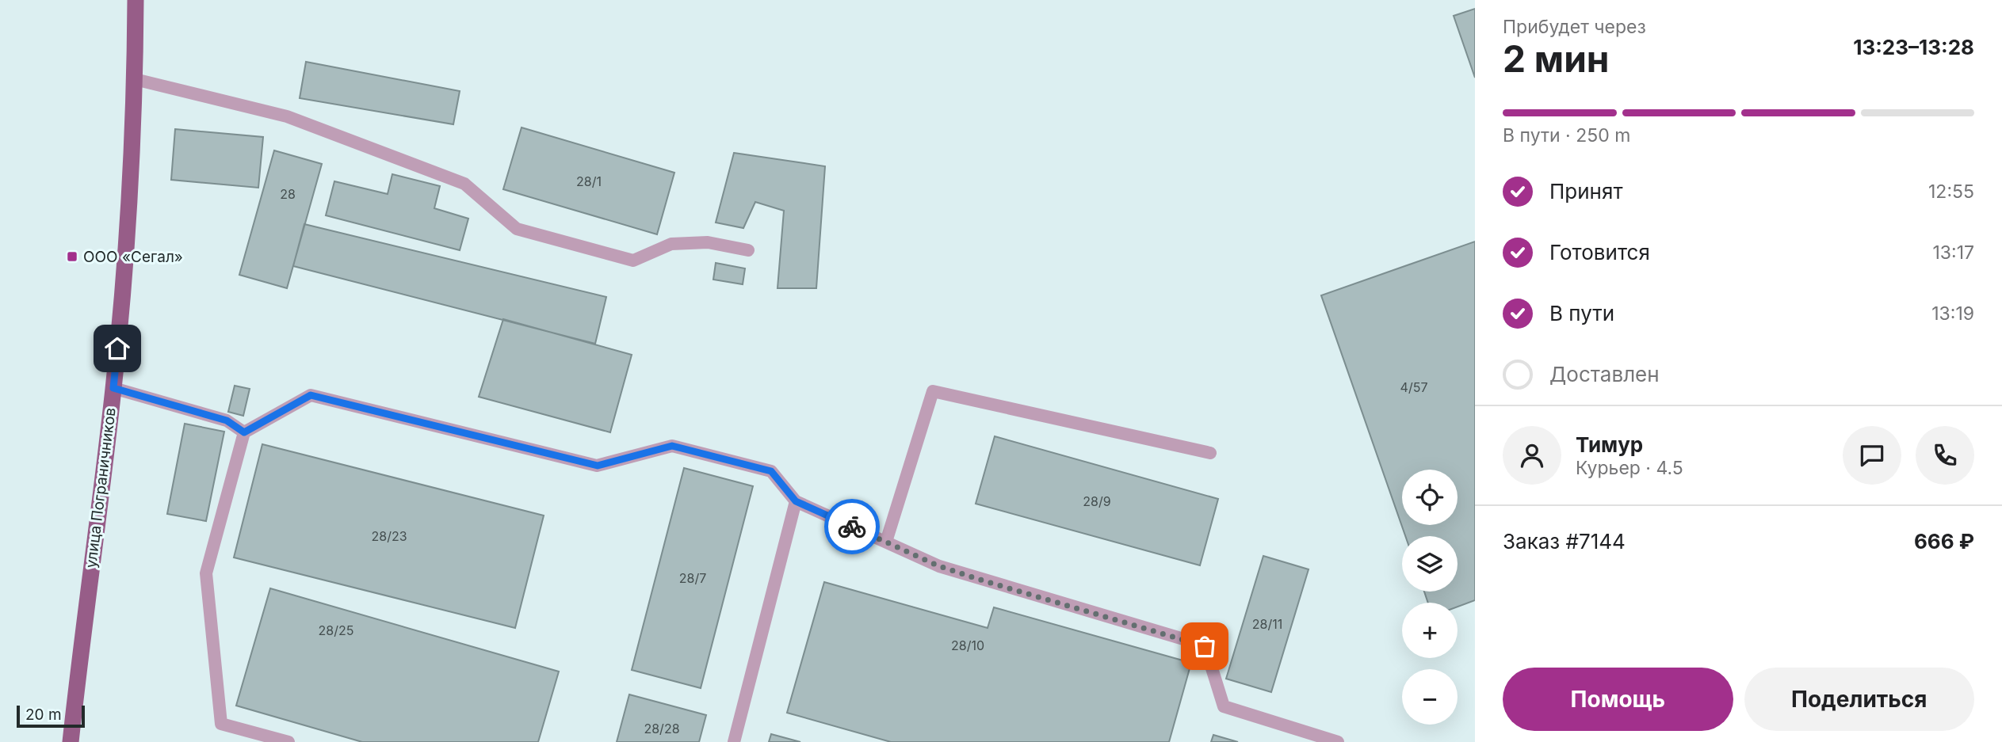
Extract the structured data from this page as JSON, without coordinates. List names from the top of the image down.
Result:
{
  "streets": {
    "main road": ["улица Пограничников"]
  },
  "places": {
    "transit": ["ООО «Сегал»"]
  },
  "house_numbers": [
    "28/1",
    "28",
    "4/57",
    "28/9",
    "28/23",
    "28/7",
    "28/11",
    "28/25",
    "28/10",
    "28/28"
  ],
  "scale_bar": "20 m",
  "page": {
    "heading": ["2 мин", "Прибудет через", "13:23–13:28"],
    "panel": [
      "Тимур",
      "Курьер · 4.5",
      "Заказ #7144",
      "666 ₽"
    ],
    "bar": "В пути · 250 m",
    "list": [
      ["Принят", "12:55"],
      ["Готовится", "13:17"],
      ["В пути", "13:19"],
      "Доставлен"
    ],
    "map_buttons": ["+", "−"],
    "buttons": ["Помощь", "Поделиться"],
    "scale": "20 m"
  }
}
